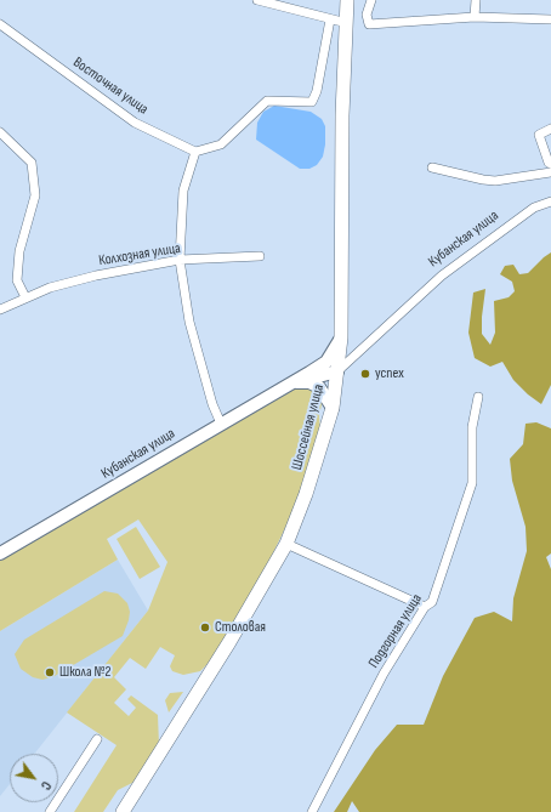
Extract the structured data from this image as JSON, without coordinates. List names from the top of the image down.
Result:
{
  "streets": {
    "main road": ["Кубанская улица", "Шоссейная улица"],
    "street": ["Восточная улица", "Колхозная улица", "Подгорная улица"]
  },
  "crossings": [
    ["Кубанская улица", "Шоссейная улица"]
  ],
  "places": ["успех", "Столовая", "Школа №2"],
  "north": "bottom right"
}
